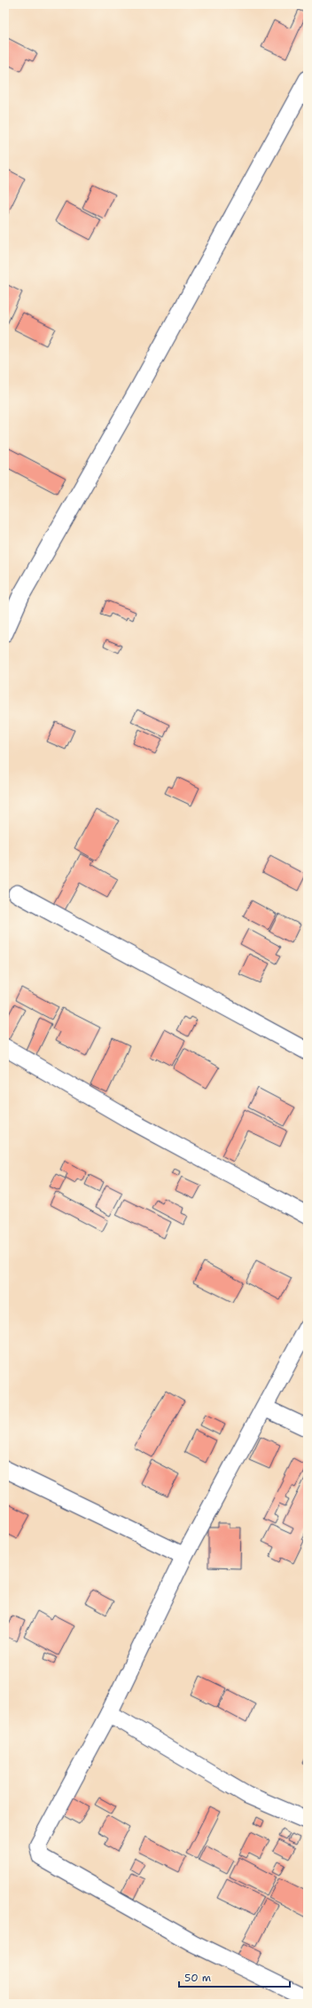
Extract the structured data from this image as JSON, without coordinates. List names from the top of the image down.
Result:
{
  "scale_bar": "50 m"
}
